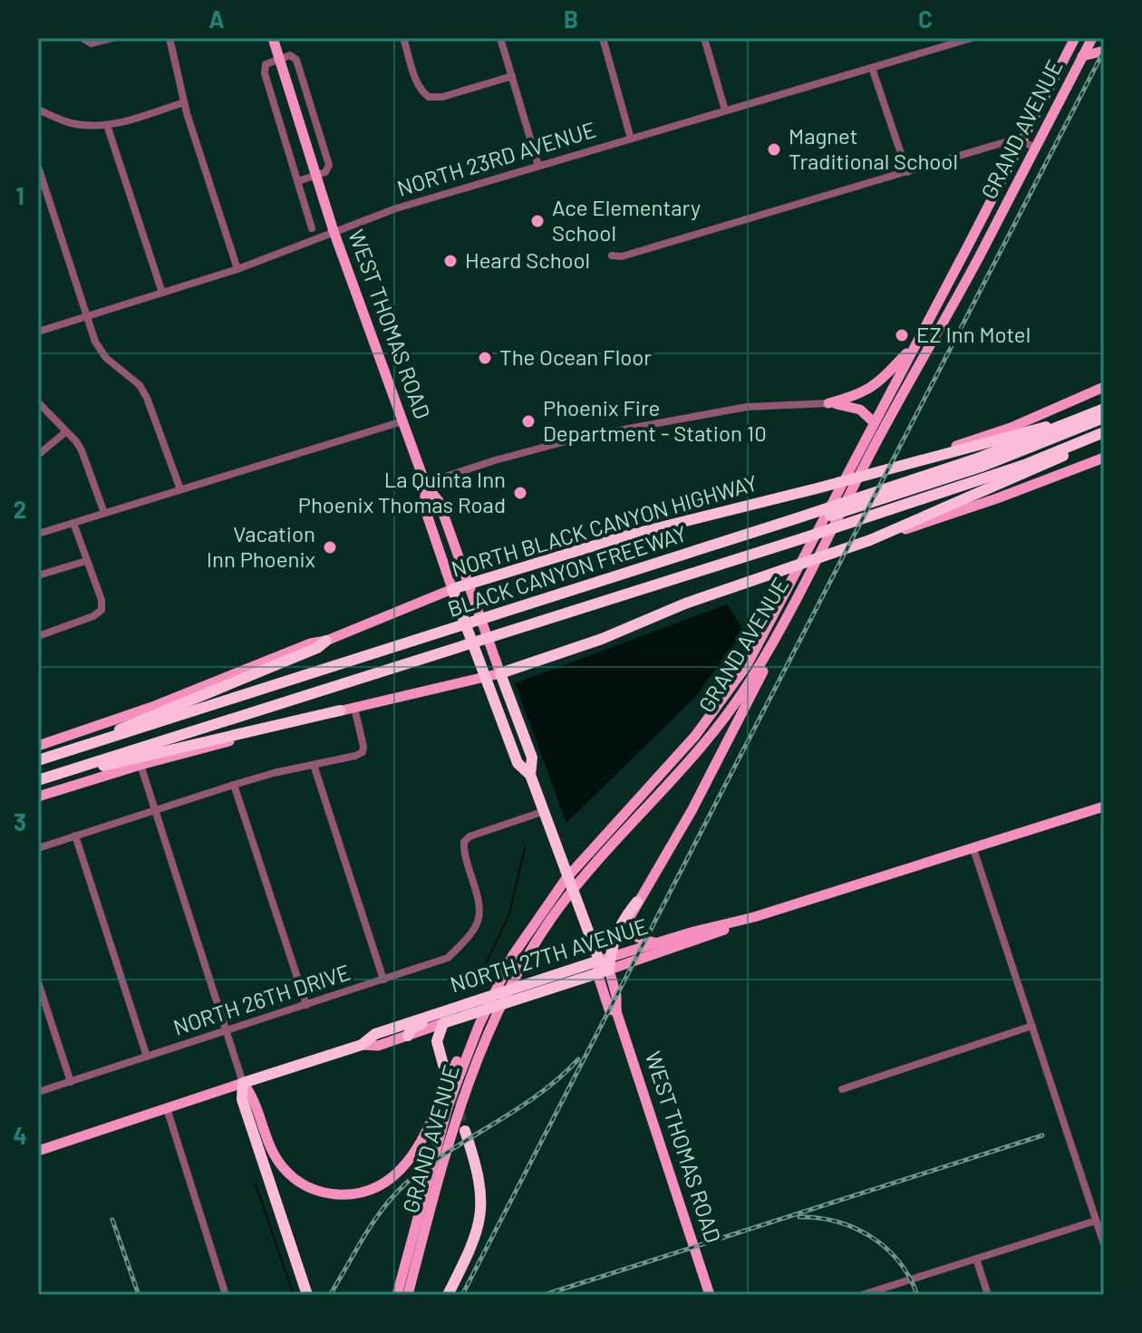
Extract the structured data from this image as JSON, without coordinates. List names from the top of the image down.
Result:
{
  "streets": {
    "highway": [
      "WEST THOMAS ROAD",
      "NORTH BLACK CANYON HIGHWAY",
      "BLACK CANYON FREEWAY",
      "NORTH 27TH AVENUE"
    ],
    "main road": ["GRAND AVENUE"],
    "street": ["NORTH 23RD AVENUE", "NORTH 26TH DRIVE"]
  },
  "crossings": [
    ["NORTH 23RD AVENUE", "WEST THOMAS ROAD"],
    ["WEST THOMAS ROAD", "NORTH BLACK CANYON HIGHWAY"],
    ["WEST THOMAS ROAD", "NORTH 27TH AVENUE"],
    ["WEST THOMAS ROAD", "NORTH 26TH DRIVE"]
  ],
  "places": [
    "Magnet Traditional School",
    "Ace Elementary School",
    "Heard School",
    "EZ Inn Motel",
    "The Ocean Floor",
    "Phoenix Fire Department - Station 10",
    "La Quinta Inn Phoenix Thomas Road",
    "Vacation Inn Phoenix"
  ],
  "grid": {
    "columns": ["A", "B", "C"],
    "rows": [
      "1",
      "2",
      "3",
      "4"
    ]
  }
}
